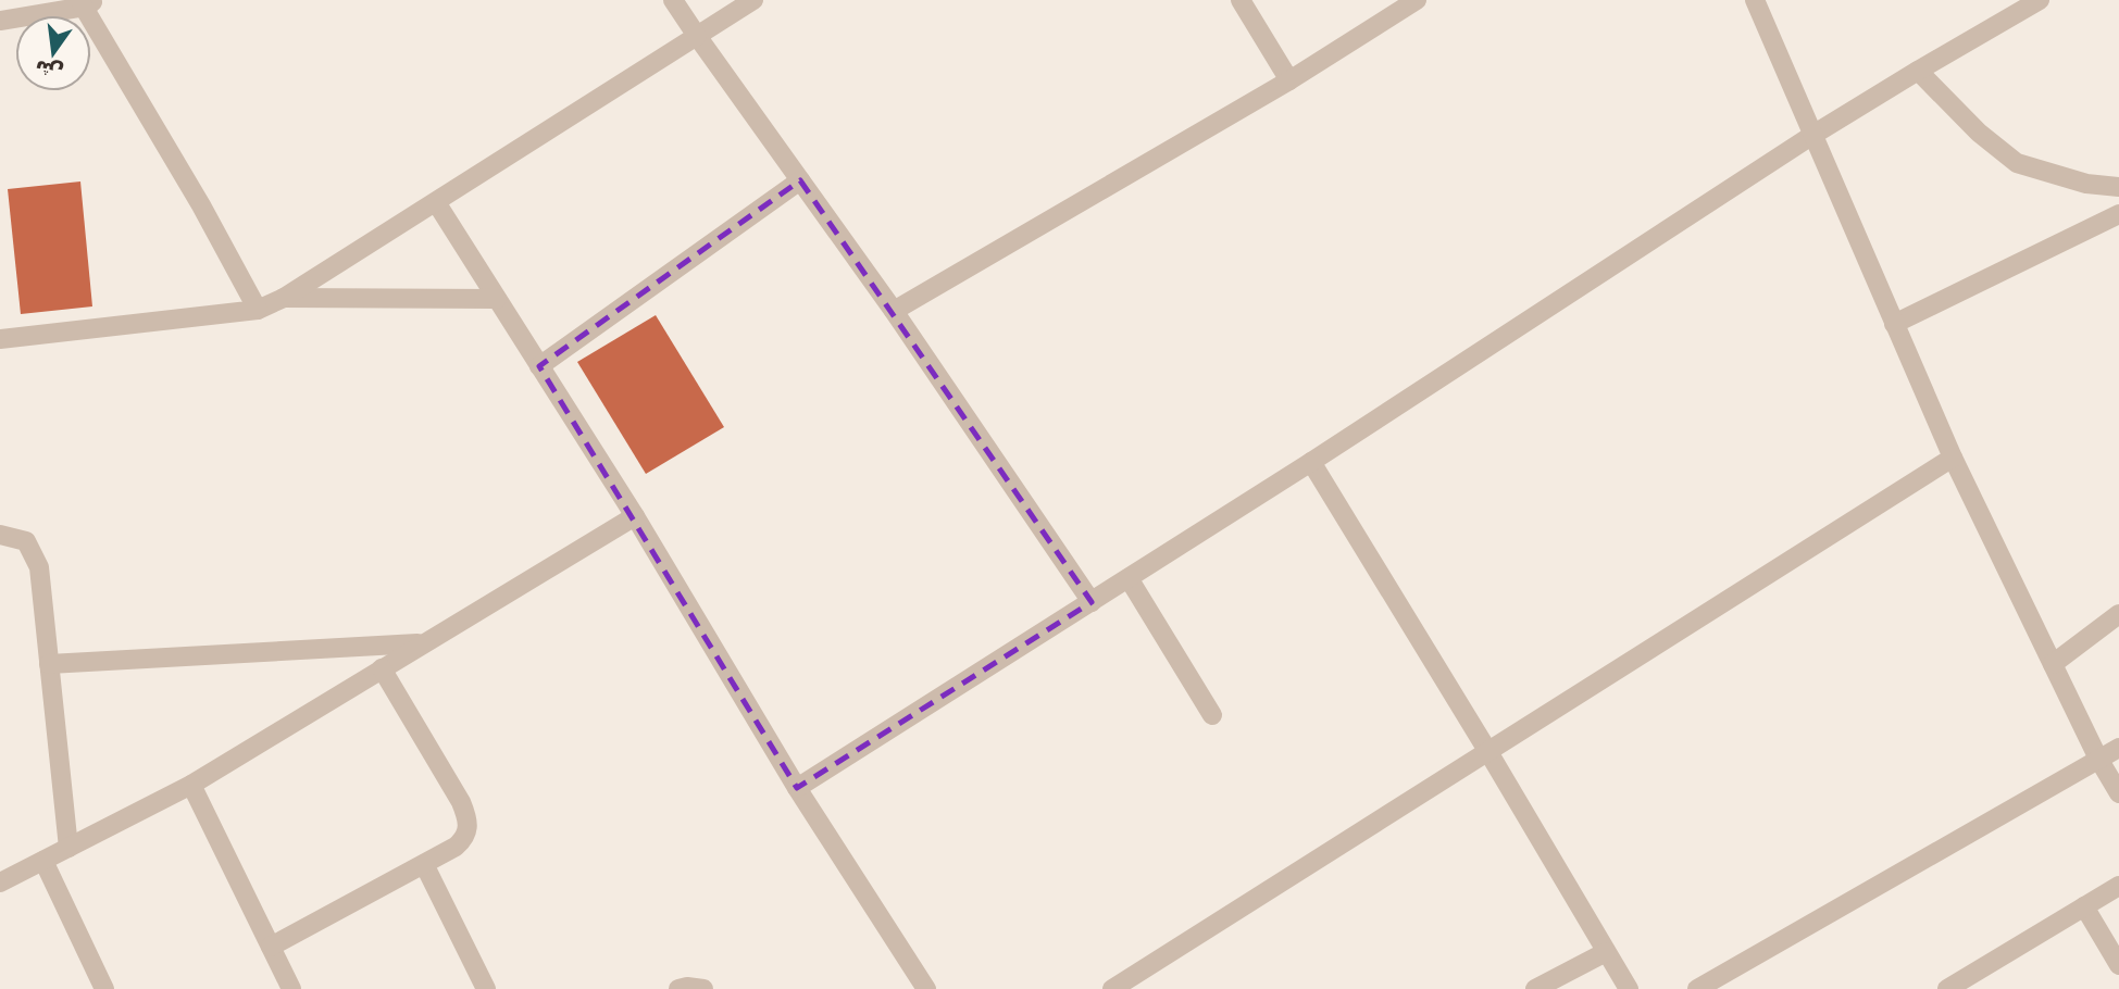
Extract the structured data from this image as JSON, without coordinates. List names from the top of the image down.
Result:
{
  "north": "bottom"
}
